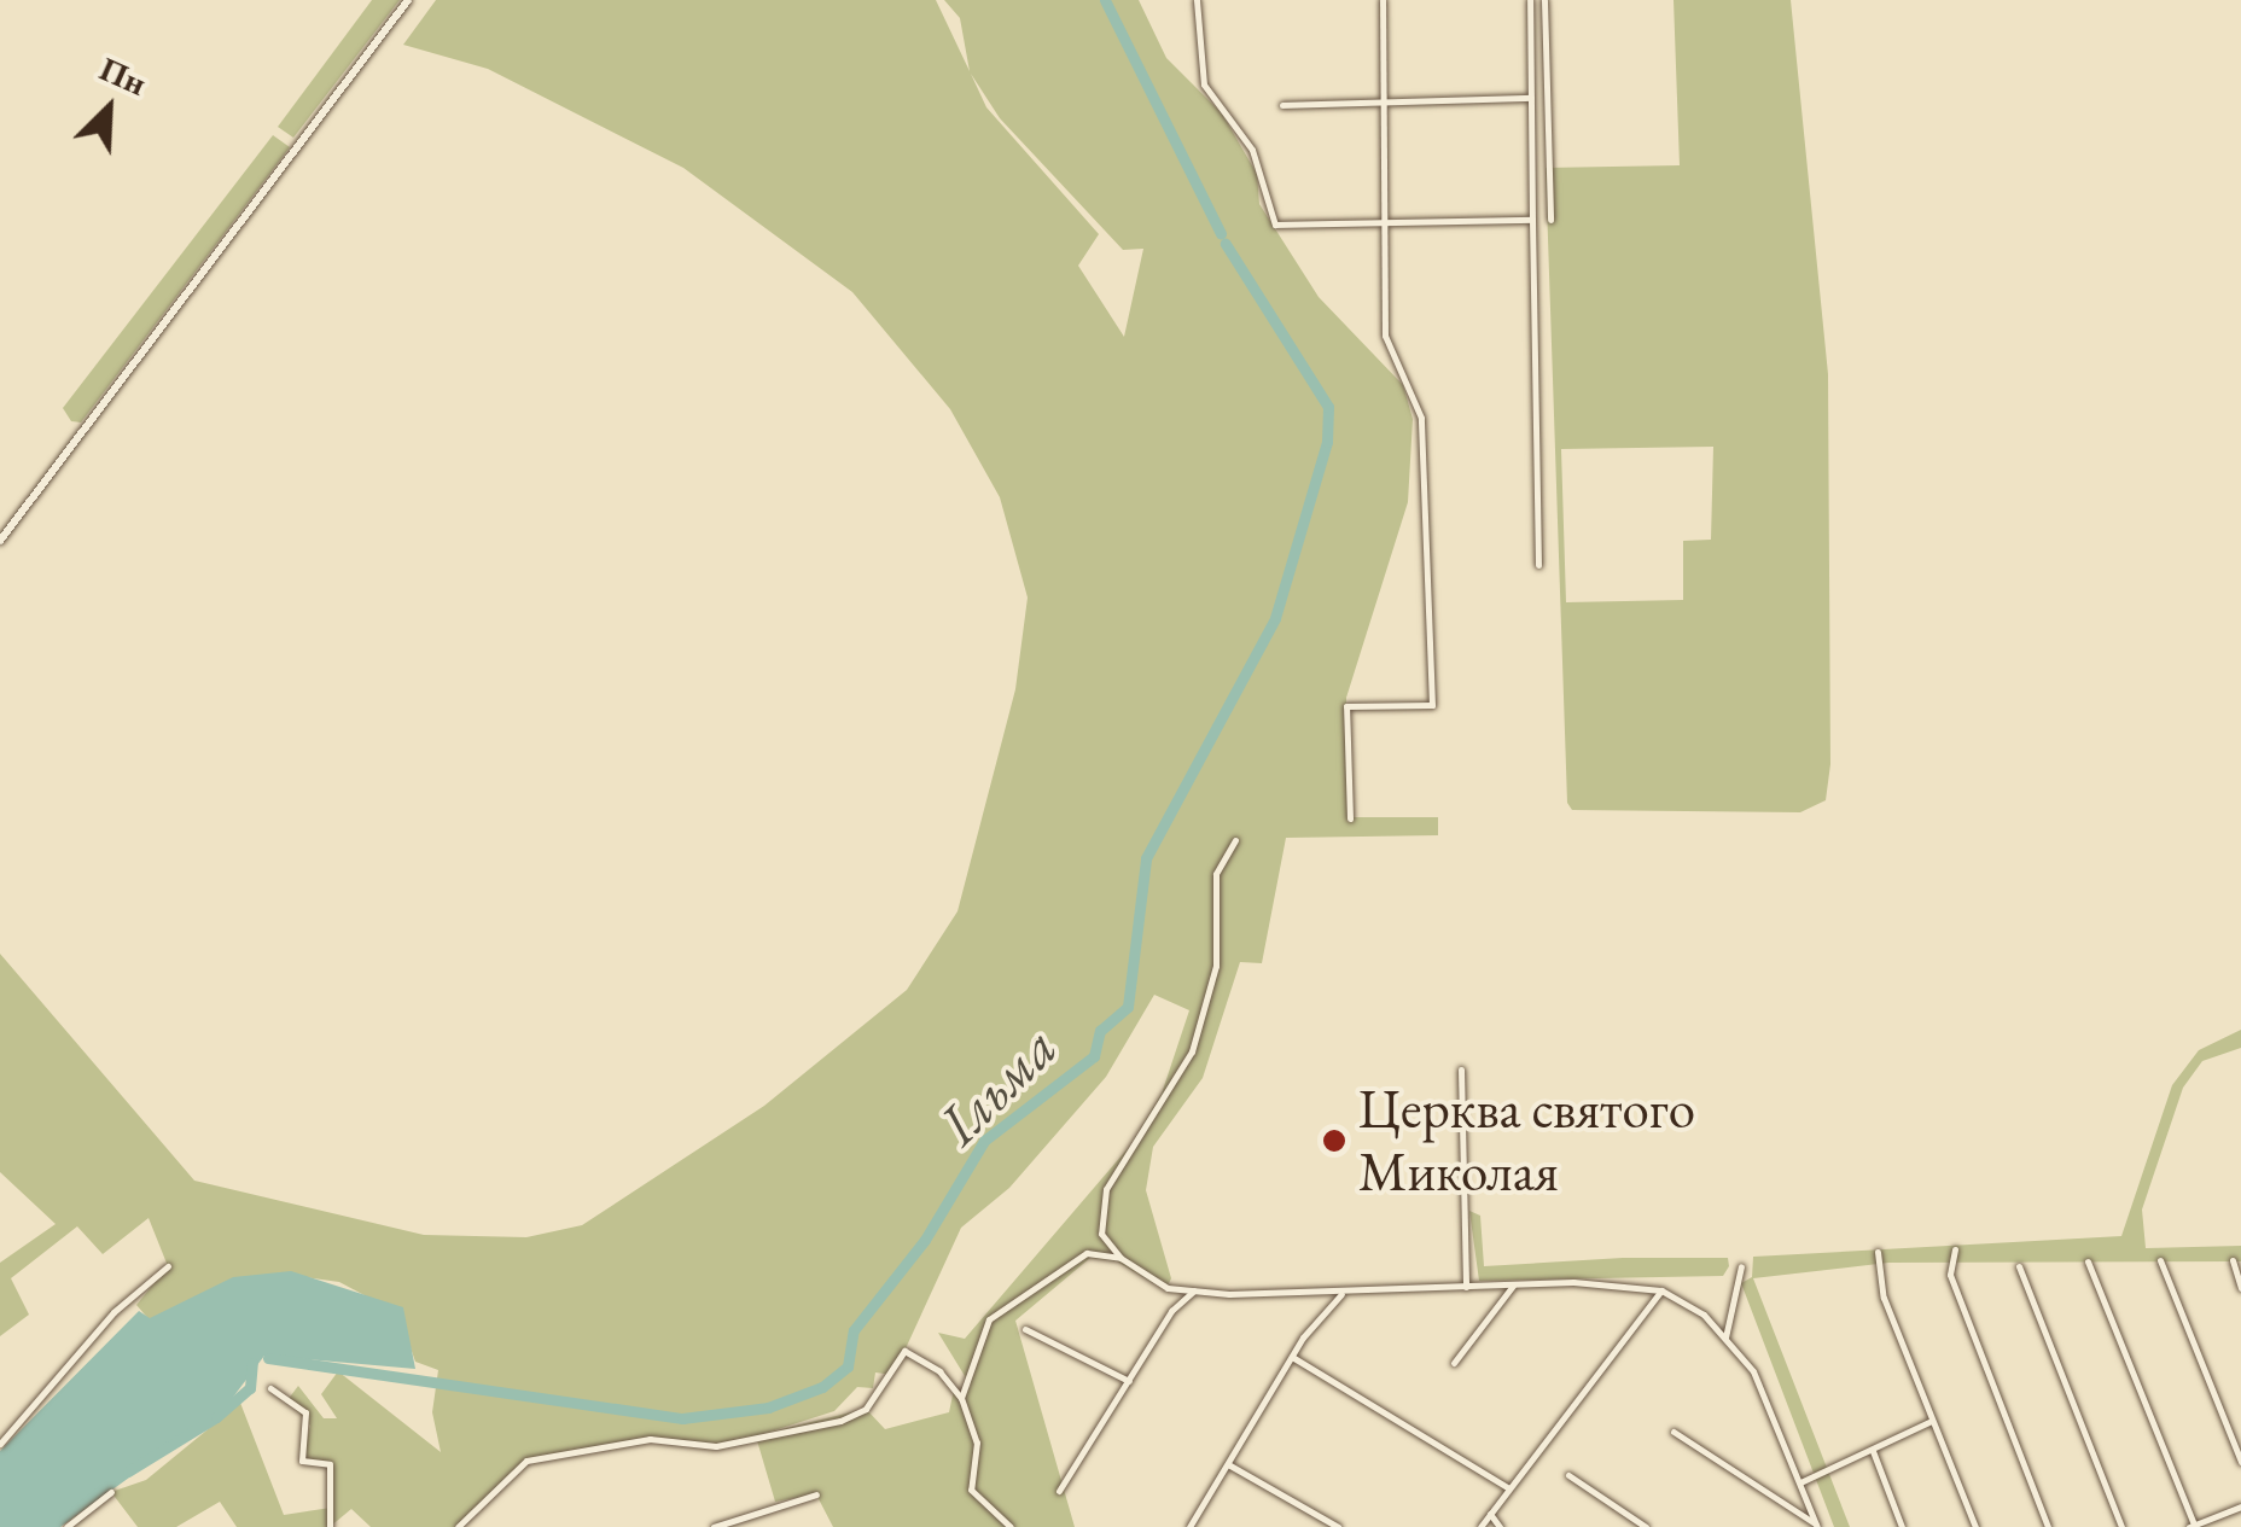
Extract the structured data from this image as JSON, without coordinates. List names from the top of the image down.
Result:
{
  "water": ["Ільма"],
  "places": ["Церква святого Миколая"],
  "north": "top right"
}
